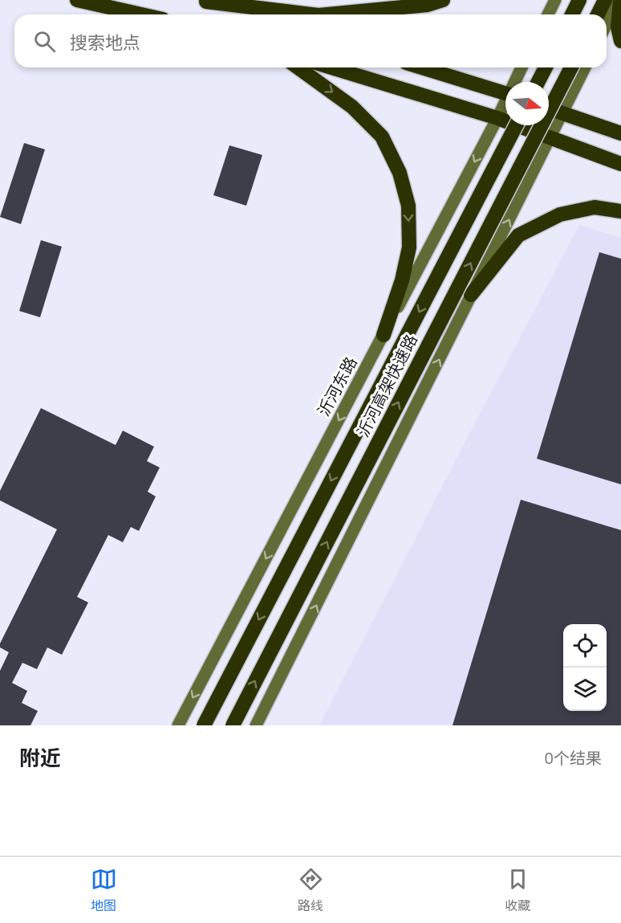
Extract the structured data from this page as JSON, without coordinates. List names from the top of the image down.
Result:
{
  "streets": {
    "highway": ["沂河高架快速路"],
    "main road": ["沂河东路"]
  },
  "north": "right",
  "page": {
    "search": "搜索地点",
    "heading": ["附近", "0个结果"],
    "nav": ["地图", "路线", "收藏"]
  }
}
